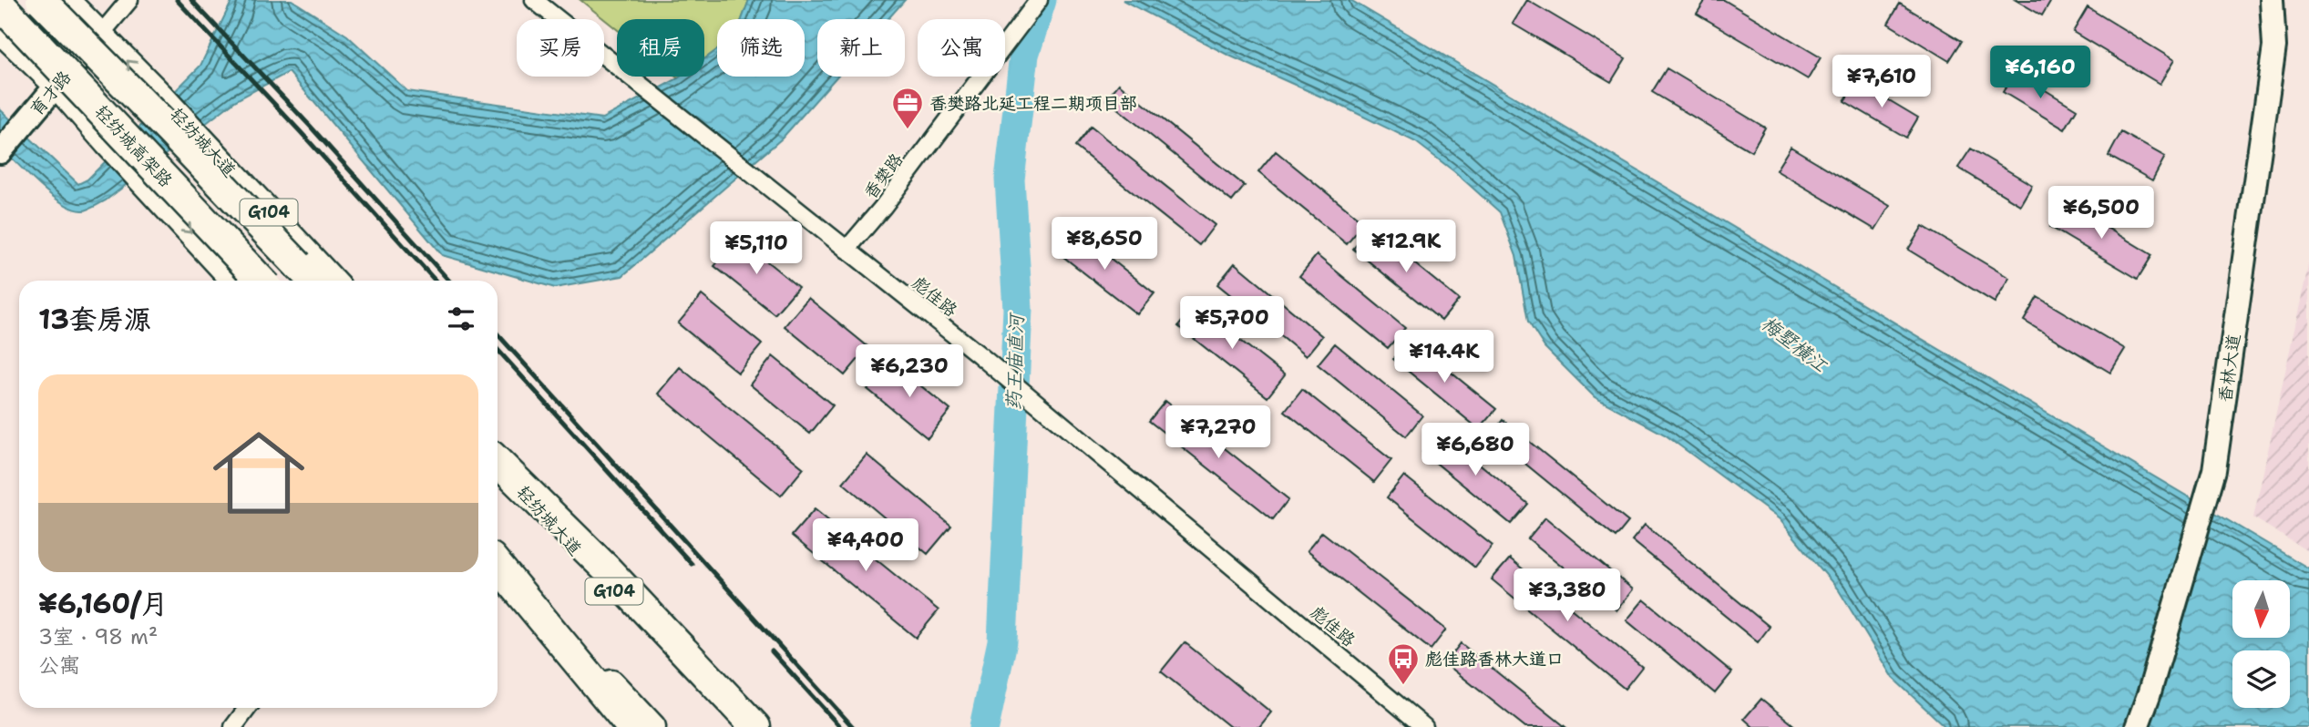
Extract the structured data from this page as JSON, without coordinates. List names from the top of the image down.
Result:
{
  "streets": {
    "highway": ["轻纺城高架路"],
    "main road": ["轻纺城大道", "G104"],
    "street": [
      "育才路",
      "香樊路",
      "彪佳路",
      "香林大道"
    ]
  },
  "crossings": [
    ["育才路", "轻纺城大道"],
    ["香樊路", "彪佳路"]
  ],
  "water": ["梅墅横江", "药王庙直河"],
  "places": {
    "office": ["香樊路北延工程二期项目部"],
    "bus stop": ["彪佳路香林大道口"]
  },
  "north": "bottom",
  "page": {
    "chip": [
      "买房",
      "租房",
      "筛选",
      "新上",
      "公寓"
    ],
    "price": [
      "¥6,160",
      "¥7,610",
      "¥6,500",
      "¥8,650",
      "¥12.9K",
      "¥5,110",
      "¥5,700",
      "¥14.4K",
      "¥6,230",
      "¥7,270",
      "¥6,680",
      "¥4,400",
      "¥3,380"
    ],
    "heading": "13套房源",
    "list": [
      {
        "name": "¥6,160/月",
        "note": "3室 · 98 m² · 公寓"
      }
    ]
  }
}
